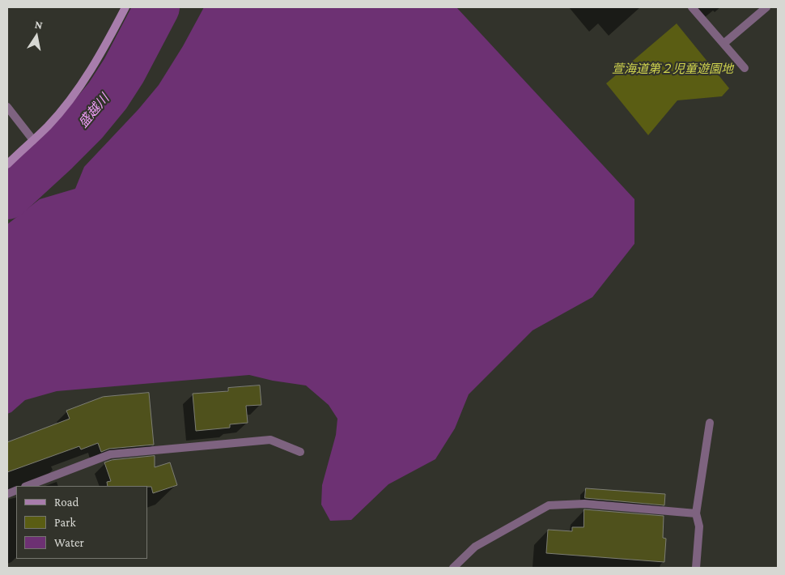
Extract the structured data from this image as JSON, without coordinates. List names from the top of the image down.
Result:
{
  "water": ["盛越川"],
  "parks": ["萱海道第２児童遊園地"],
  "legend": ["Road", "Park", "Water"],
  "north": "top"
}
